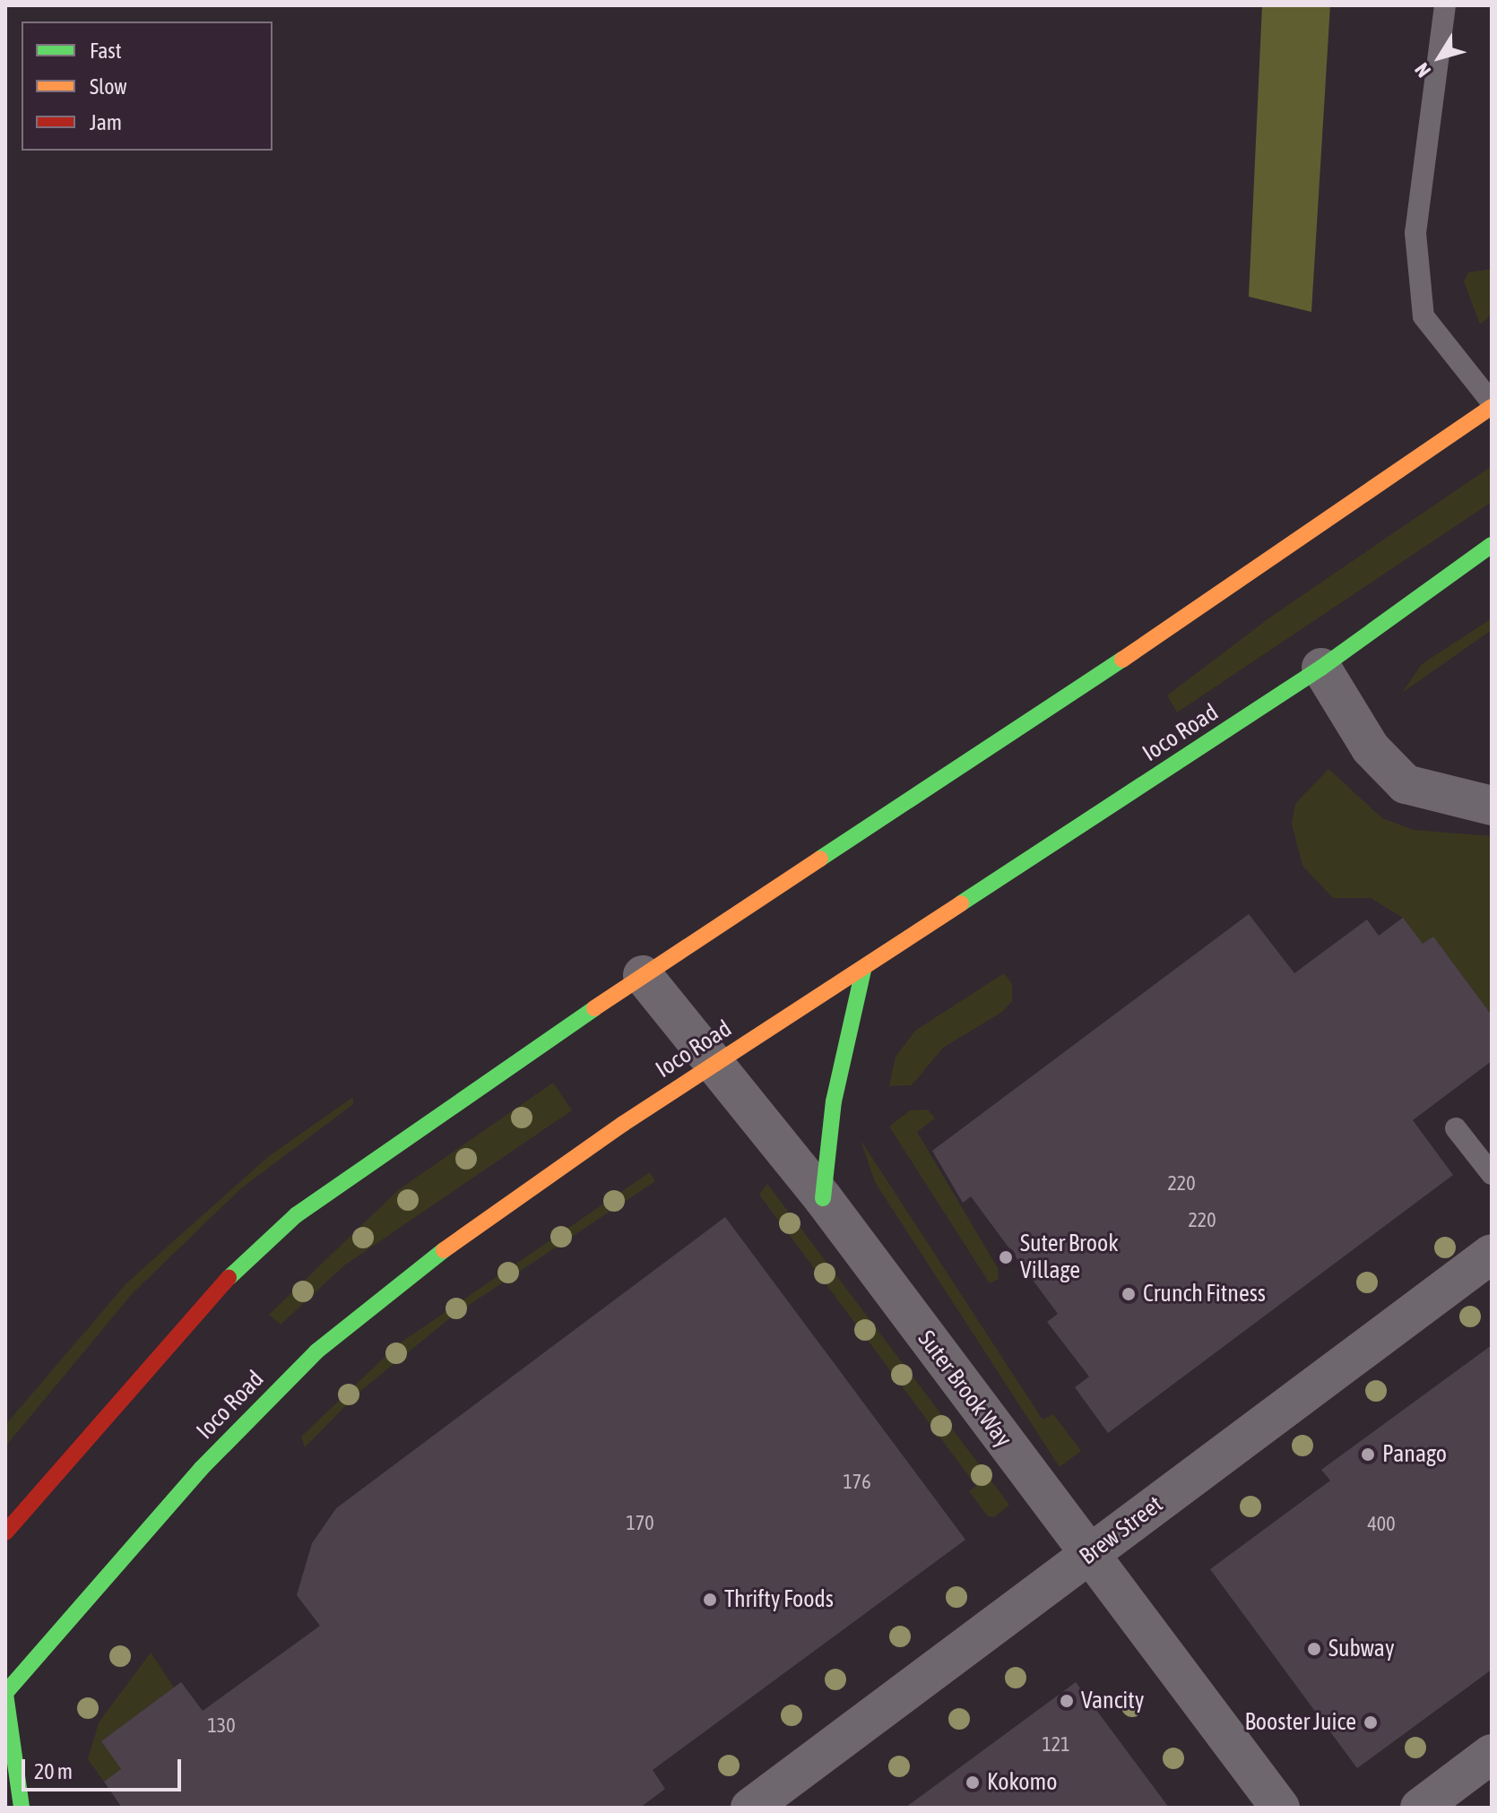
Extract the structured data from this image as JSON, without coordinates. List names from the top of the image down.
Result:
{
  "streets": {
    "main road": ["Ioco Road"],
    "street": ["Suter Brook Way", "Brew Street"]
  },
  "crossings": [
    ["Ioco Road", "Suter Brook Way"],
    ["Suter Brook Way", "Brew Street"]
  ],
  "places": [
    "Suter Brook Village",
    "Crunch Fitness",
    "Panago",
    "Thrifty Foods",
    "Subway",
    "Vancity",
    "Booster Juice",
    "Kokomo"
  ],
  "house_numbers": [
    "220",
    "220",
    "176",
    "170",
    "400",
    "130",
    "121"
  ],
  "legend": ["Fast", "Slow", "Jam"],
  "scale_bar": "20 m",
  "north": "bottom left"
}
